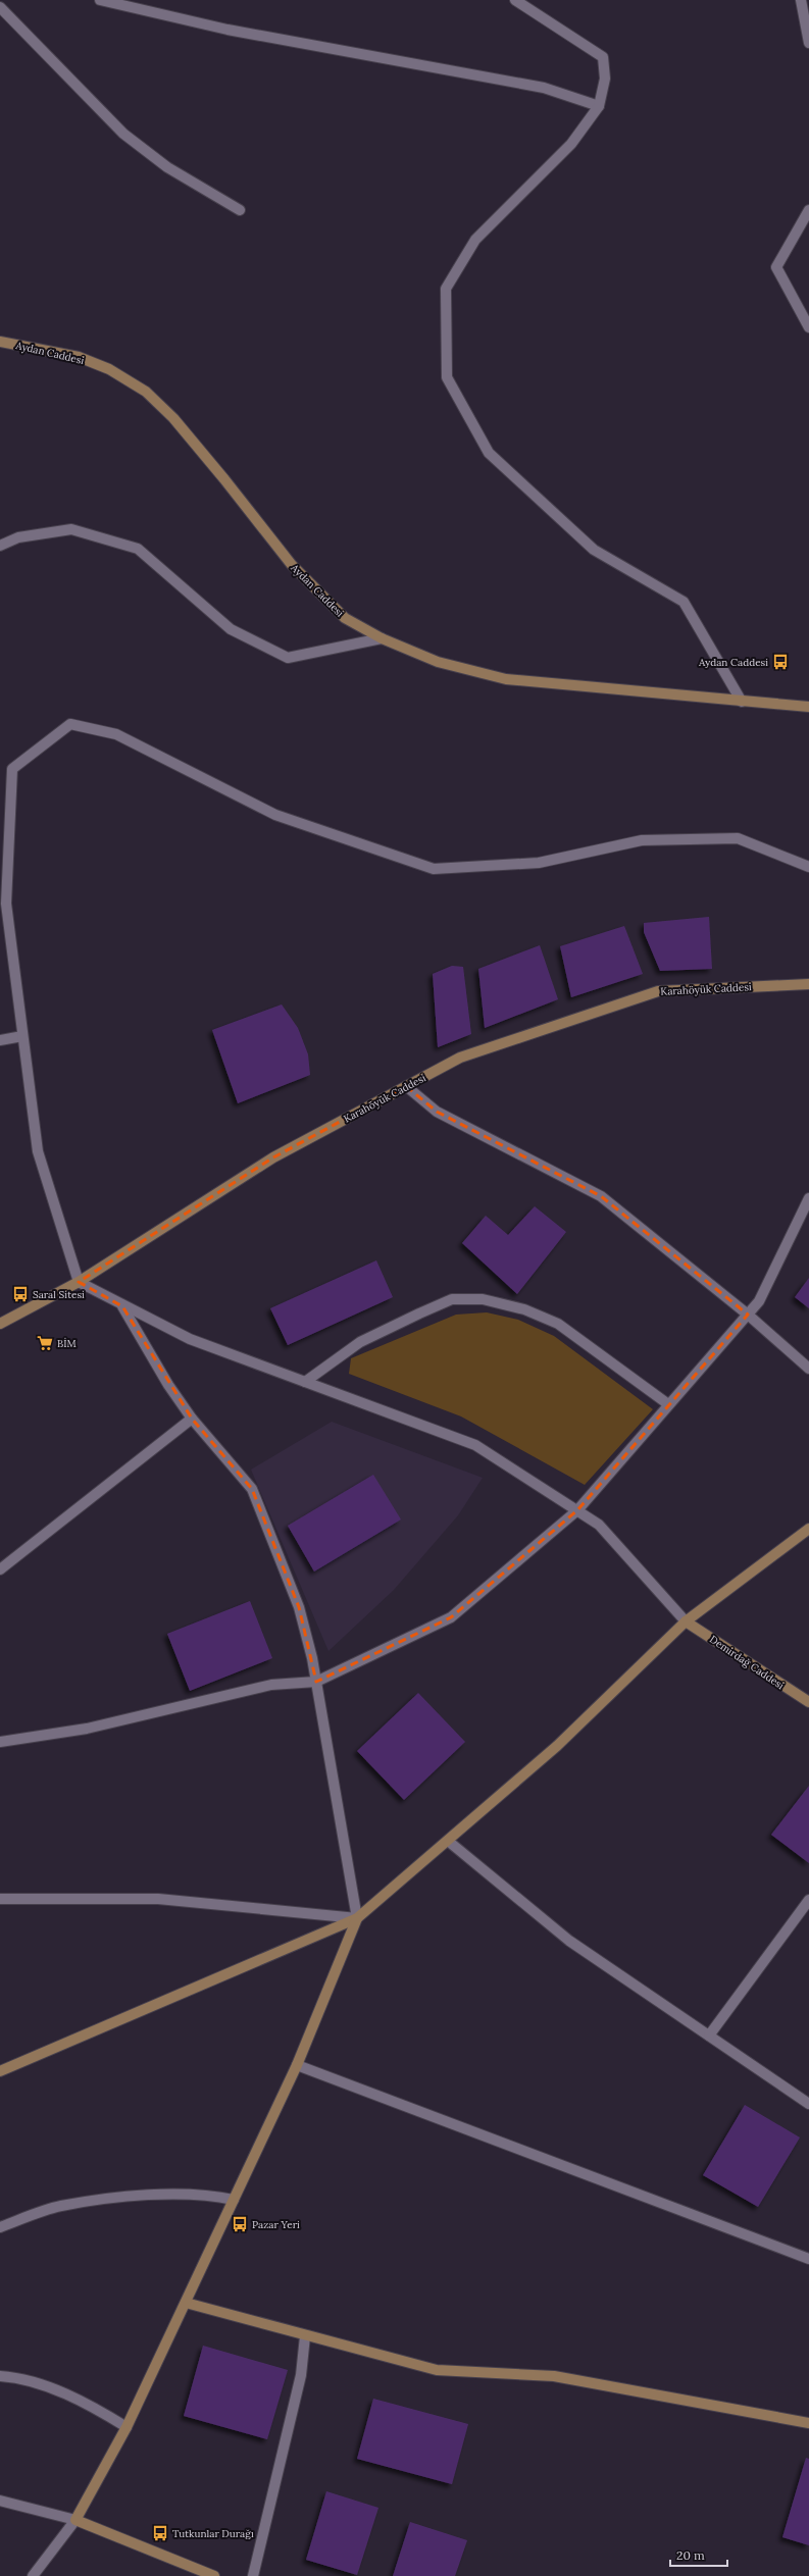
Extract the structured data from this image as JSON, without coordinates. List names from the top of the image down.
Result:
{
  "streets": {
    "street": ["Aydan Caddesi", "Karahöyük Caddesi", "Demirdağ Caddesi"]
  },
  "places": {
    "bus stop": [
      "Aydan Caddesi",
      "Saral Sitesi",
      "Pazar Yeri",
      "Tutkunlar Durağı"
    ],
    "supermarket": ["BİM"]
  },
  "scale_bar": "20 m"
}
